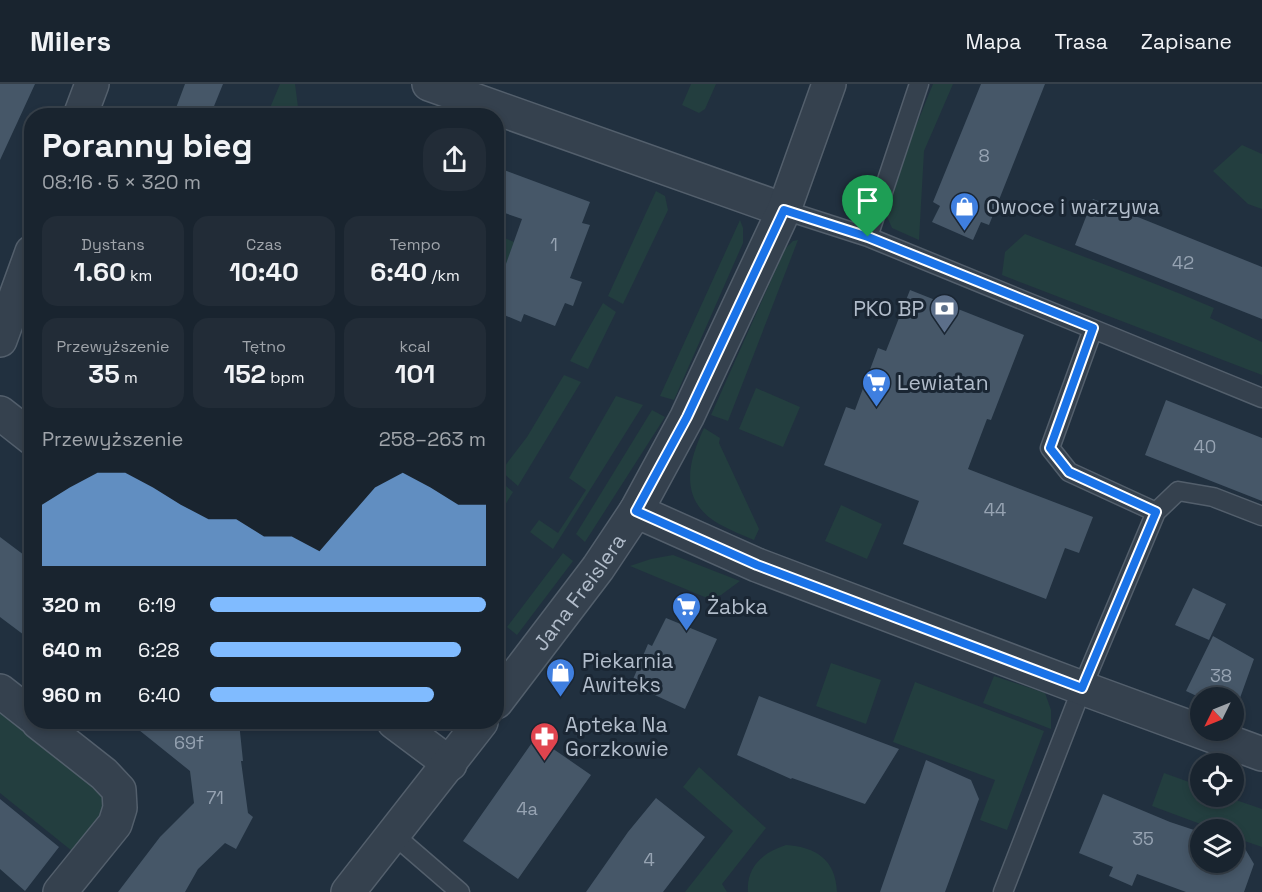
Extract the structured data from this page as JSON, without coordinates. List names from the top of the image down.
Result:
{
  "streets": {
    "street": ["Jana Freislera"]
  },
  "places": {
    "shop": ["Owoce i warzywa", "Piekarnia Awiteks"],
    "bank": ["PKO BP"],
    "supermarket": ["Lewiatan", "Żabka"],
    "pharmacy": ["Apteka Na Gorzkowie"]
  },
  "house_numbers": [
    "8",
    "1",
    "42",
    "40",
    "44",
    "38",
    "69f",
    "71",
    "4a",
    "35",
    "4"
  ],
  "north": "bottom left",
  "page": {
    "header": "Milers",
    "nav": ["Mapa", "Trasa", "Zapisane"],
    "heading": ["Poranny bieg", "08:16 · 5 × 320 m"],
    "stats": [
      ["Dystans", "1.60 km"],
      ["Czas", "10:40"],
      ["Tempo", "6:40 /km"],
      ["Przewyższenie", "35 m"],
      ["Tętno", "152 bpm"],
      ["kcal", "101"]
    ],
    "chart": ["Przewyższenie", "258–263 m"],
    "list": [
      {
        "name": "320 m",
        "note": "6:19"
      },
      {
        "name": "640 m",
        "note": "6:28"
      },
      {
        "name": "960 m",
        "note": "6:40"
      }
    ]
  }
}
